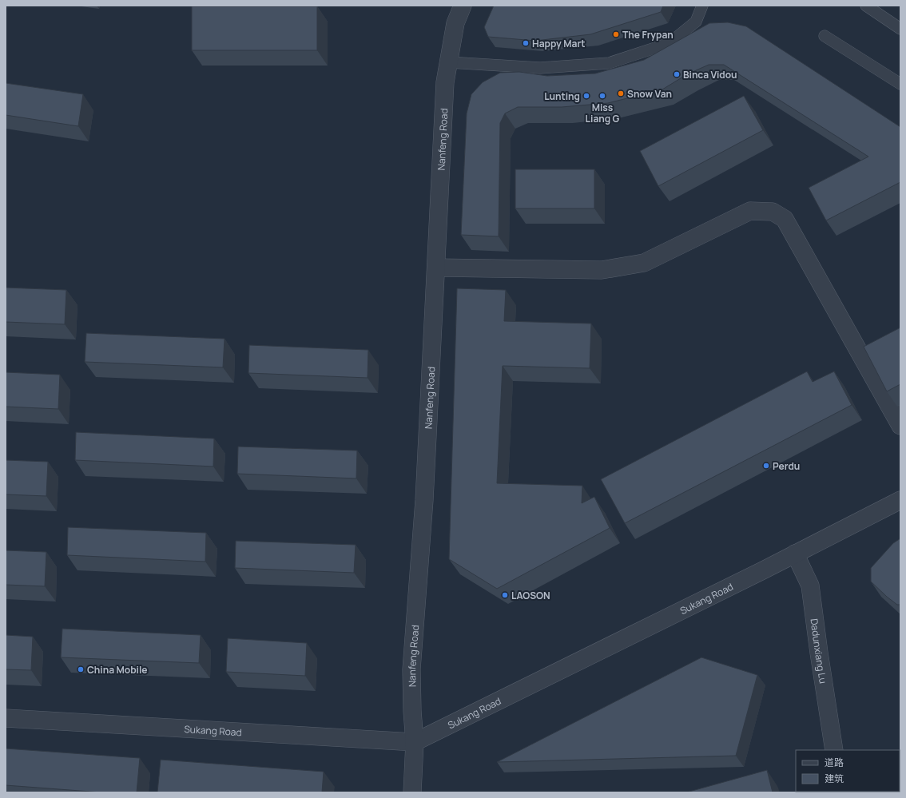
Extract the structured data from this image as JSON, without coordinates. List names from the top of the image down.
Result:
{
  "streets": {
    "street": ["Nanfeng Road", "Sukang Road", "Dadunxiang Lu"]
  },
  "crossings": [
    ["Nanfeng Road", "Sukang Road"],
    ["Sukang Road", "Dadunxiang Lu"]
  ],
  "places": [
    "The Frypan",
    "Happy Mart",
    "Binca Vidou",
    "Snow Van",
    "Lunting",
    "Miss Liang G",
    "Perdu",
    "LAOSON",
    "China Mobile"
  ],
  "legend": ["道路", "建筑"]
}
